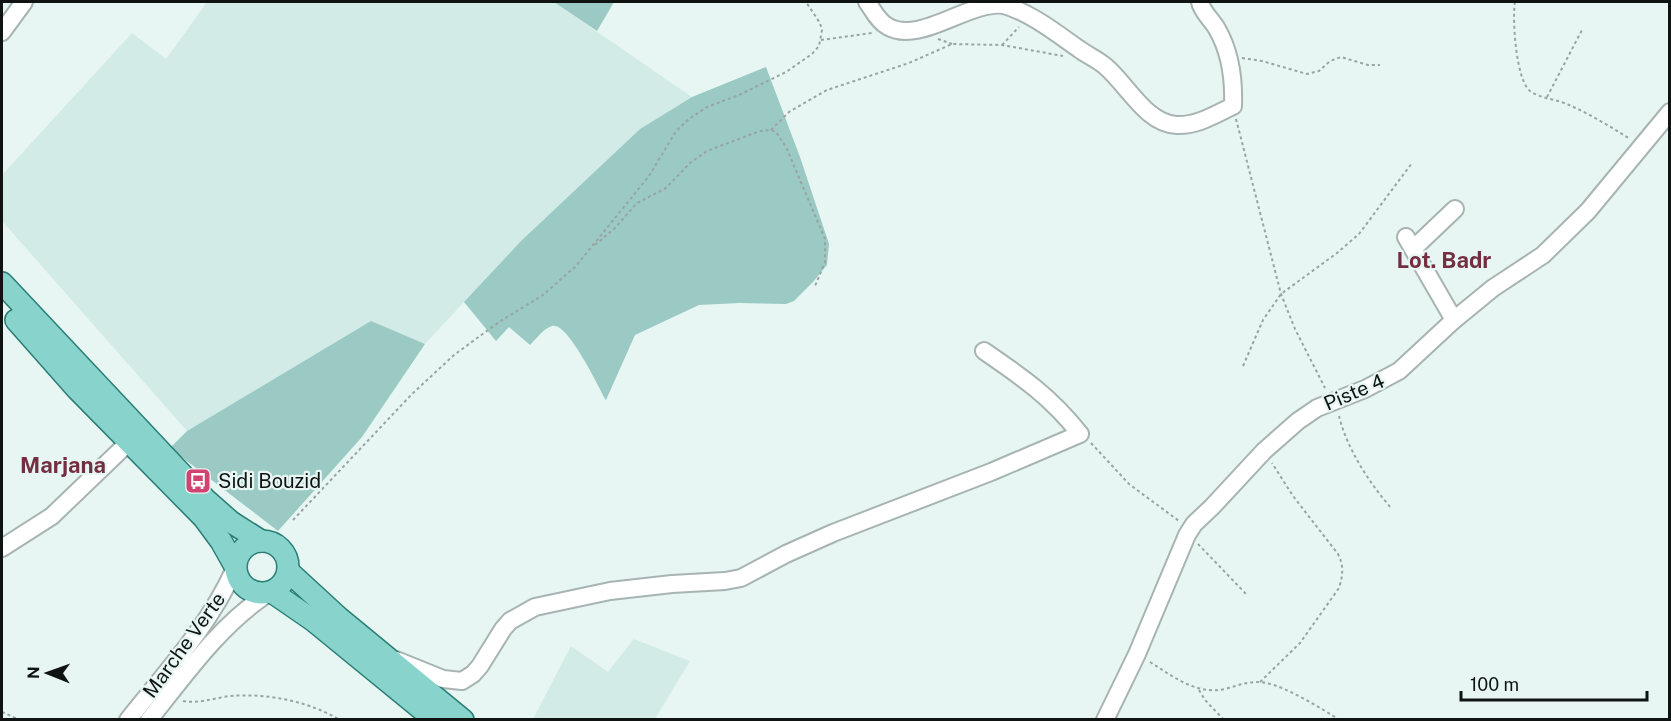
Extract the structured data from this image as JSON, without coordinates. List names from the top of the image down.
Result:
{
  "streets": {
    "street": ["Piste 4", "Marche Verte"]
  },
  "districts": ["Lot. Badr", "Marjana"],
  "places": {
    "bus stop": ["Sidi Bouzid"]
  },
  "scale_bar": "100 m",
  "north": "left"
}
